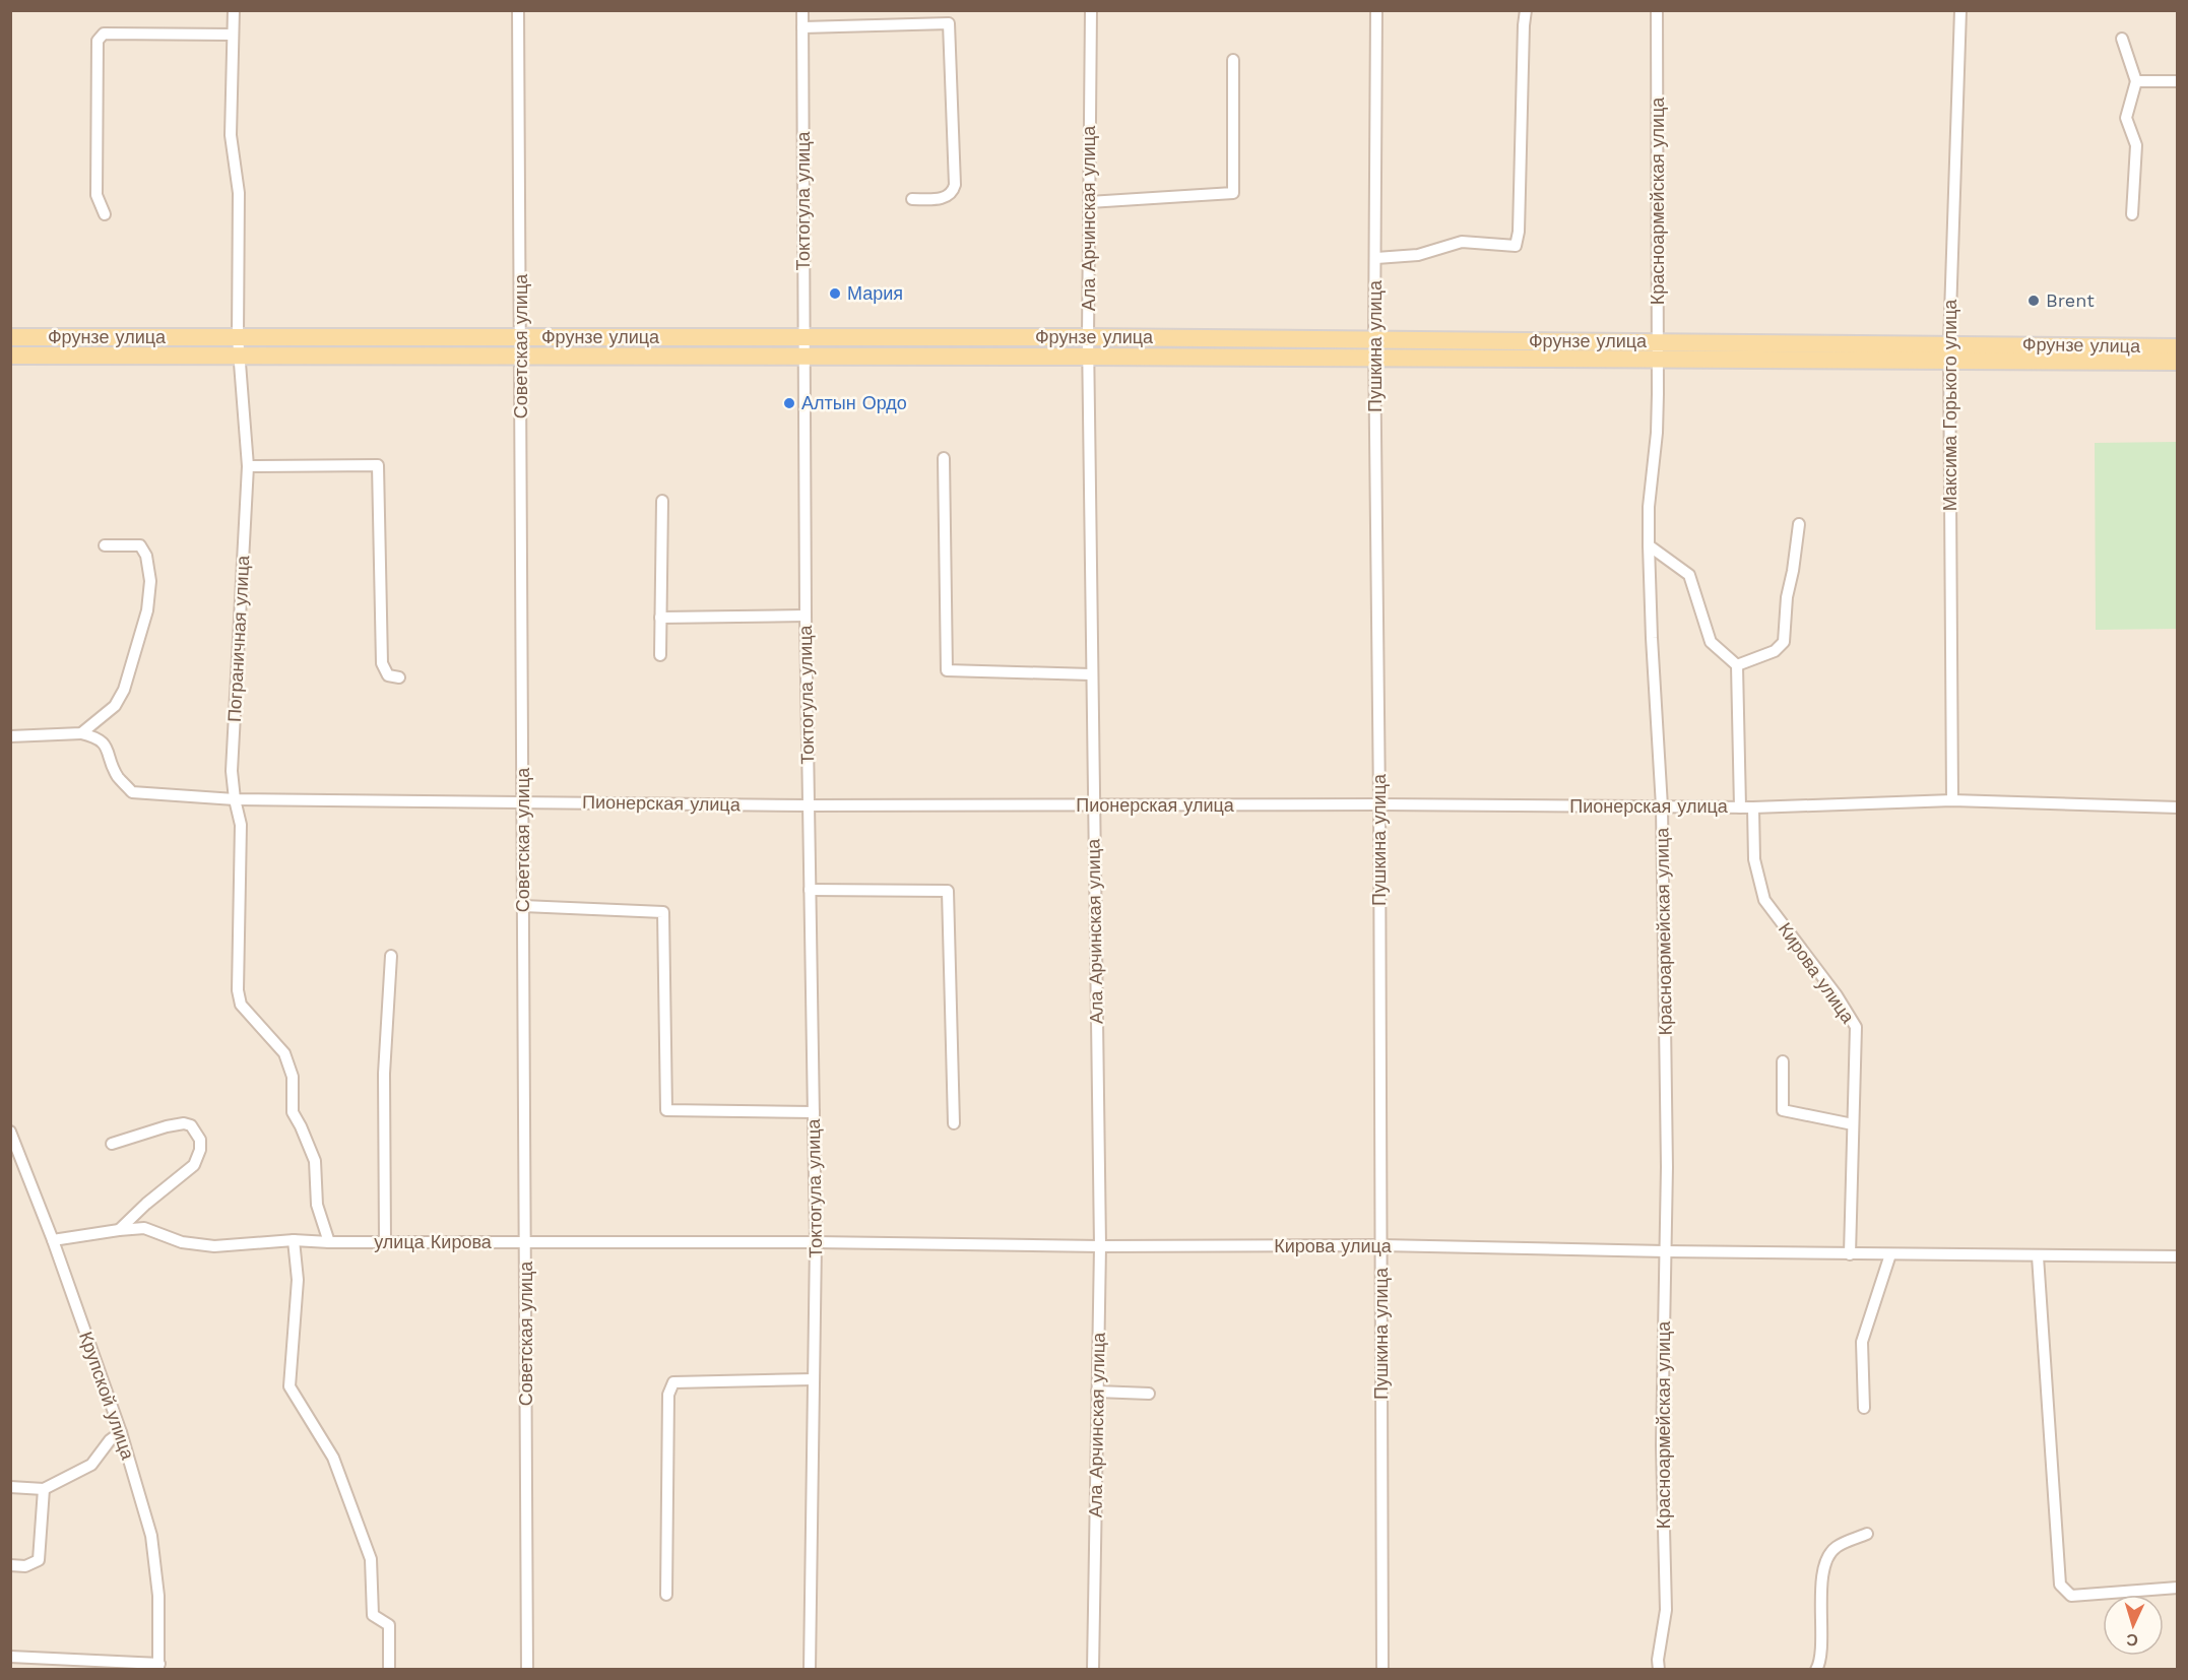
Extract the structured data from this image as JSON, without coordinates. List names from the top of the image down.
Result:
{
  "streets": {
    "main road": ["Фрунзе улица"],
    "street": [
      "Токтогула улица",
      "Красноармейская улица",
      "Ала Арчинская улица",
      "Советская улица",
      "Пушкина улица",
      "Максима Горького улица",
      "Пограничная улица",
      "Пионерская улица",
      "Кирова улица",
      "улица Кирова",
      "Крупской улица"
    ]
  },
  "crossings": [
    ["Токтогула улица", "Фрунзе улица"],
    ["Токтогула улица", "Пионерская улица"],
    ["Токтогула улица", "Кирова улица"],
    ["Токтогула улица", "улица Кирова"],
    ["Красноармейская улица", "Фрунзе улица"],
    ["Красноармейская улица", "Пионерская улица"],
    ["Красноармейская улица", "Кирова улица"],
    ["Ала Арчинская улица", "Фрунзе улица"],
    ["Ала Арчинская улица", "Пионерская улица"],
    ["Ала Арчинская улица", "Кирова улица"],
    ["Фрунзе улица", "Советская улица"],
    ["Фрунзе улица", "Пушкина улица"],
    ["Фрунзе улица", "Максима Горького улица"],
    ["Фрунзе улица", "Пограничная улица"],
    ["Советская улица", "Пионерская улица"],
    ["Советская улица", "улица Кирова"],
    ["Пушкина улица", "Пионерская улица"],
    ["Пушкина улица", "Кирова улица"],
    ["Максима Горького улица", "Пионерская улица"],
    ["Пограничная улица", "Пионерская улица"],
    ["Пограничная улица", "улица Кирова"],
    ["Пионерская улица", "Кирова улица"],
    ["Кирова улица", "улица Кирова"],
    ["улица Кирова", "Крупской улица"]
  ],
  "places": ["Мария", "Brent", "Алтын Ордо"],
  "north": "bottom"
}
